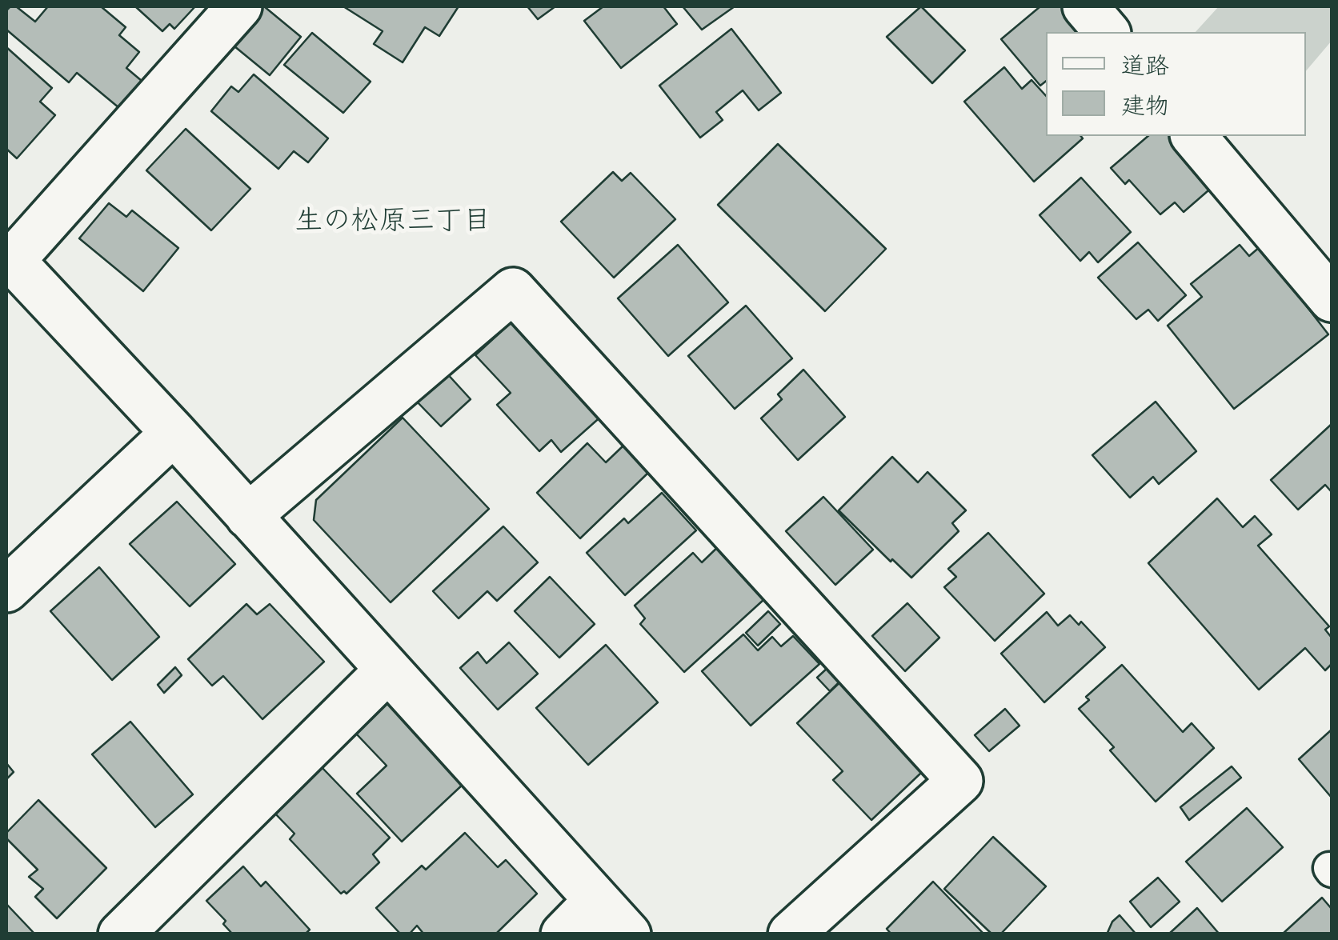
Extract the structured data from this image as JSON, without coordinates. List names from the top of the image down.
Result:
{
  "districts": ["生の松原三丁目"],
  "legend": ["道路", "建物"]
}
